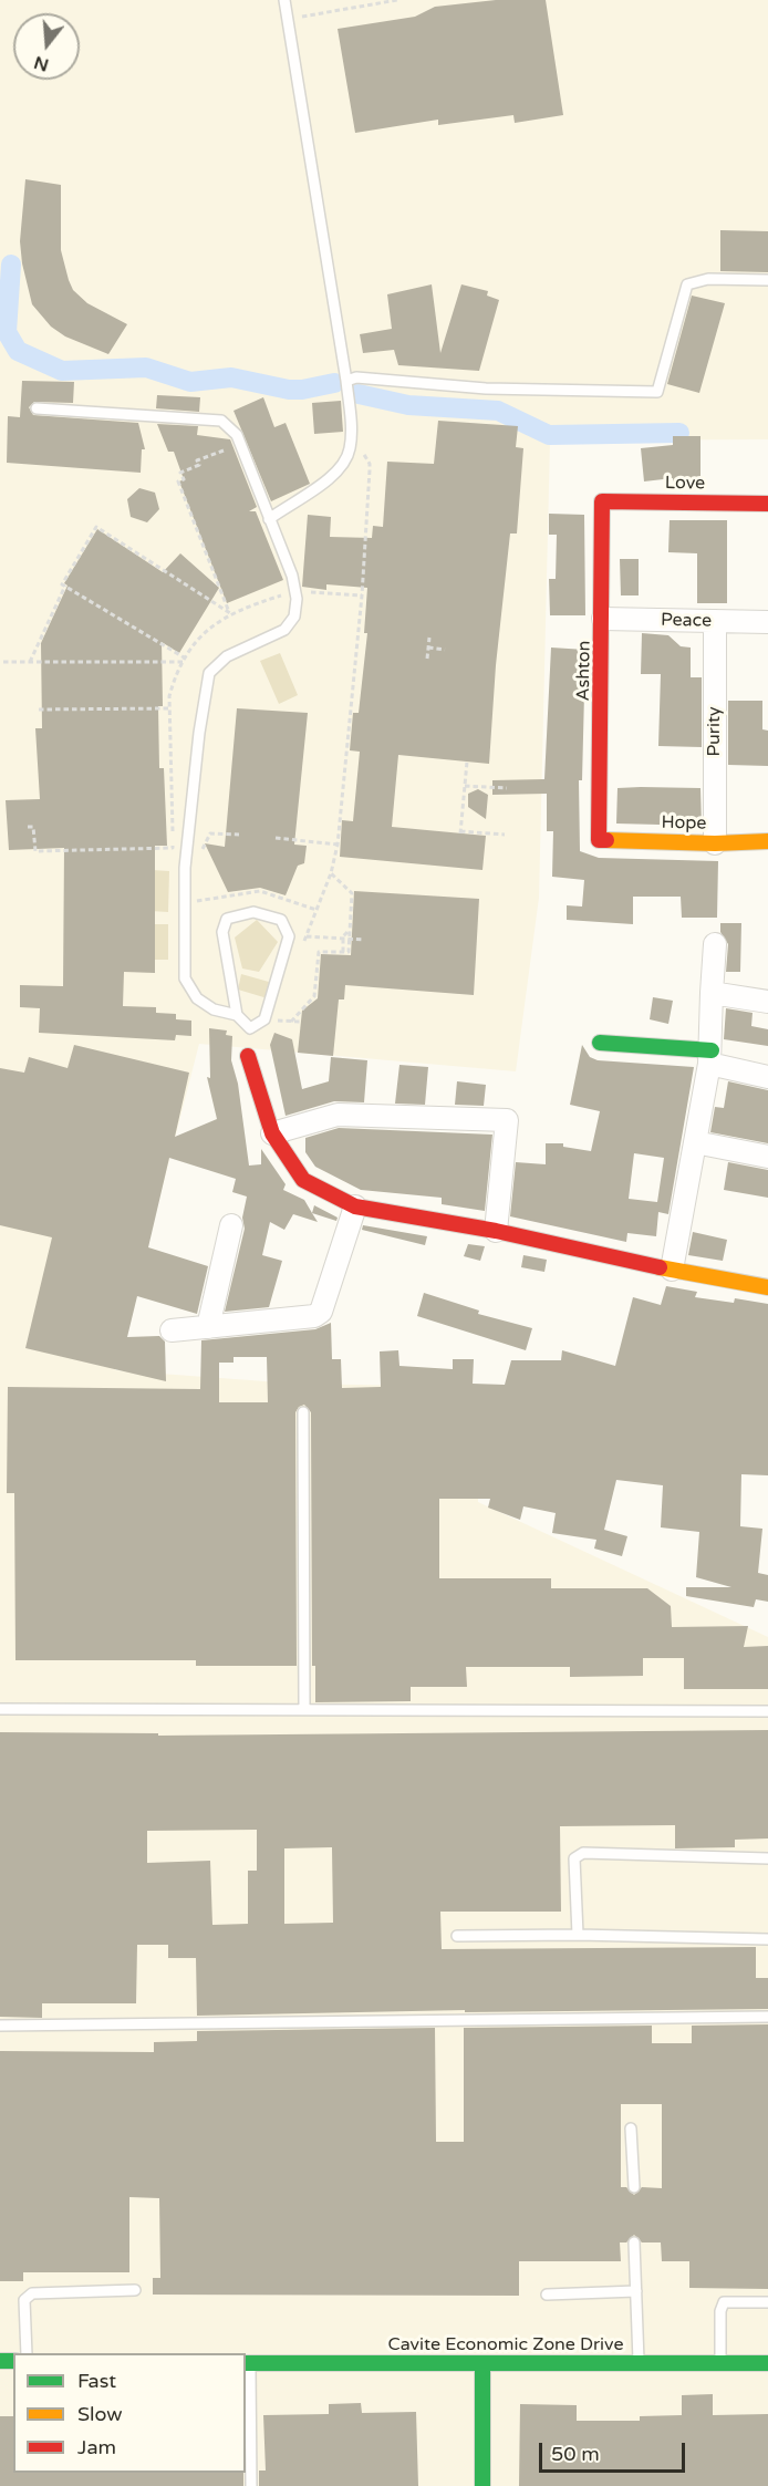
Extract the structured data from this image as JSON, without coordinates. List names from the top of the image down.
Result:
{
  "streets": {
    "street": [
      "Love",
      "Peace",
      "Ashton",
      "Purity",
      "Hope",
      "Cavite Economic Zone Drive"
    ]
  },
  "crossings": [
    ["Love", "Ashton"],
    ["Peace", "Ashton"],
    ["Peace", "Purity"],
    ["Ashton", "Hope"],
    ["Purity", "Hope"]
  ],
  "legend": ["Fast", "Slow", "Jam"],
  "scale_bar": "50 m",
  "north": "bottom"
}
